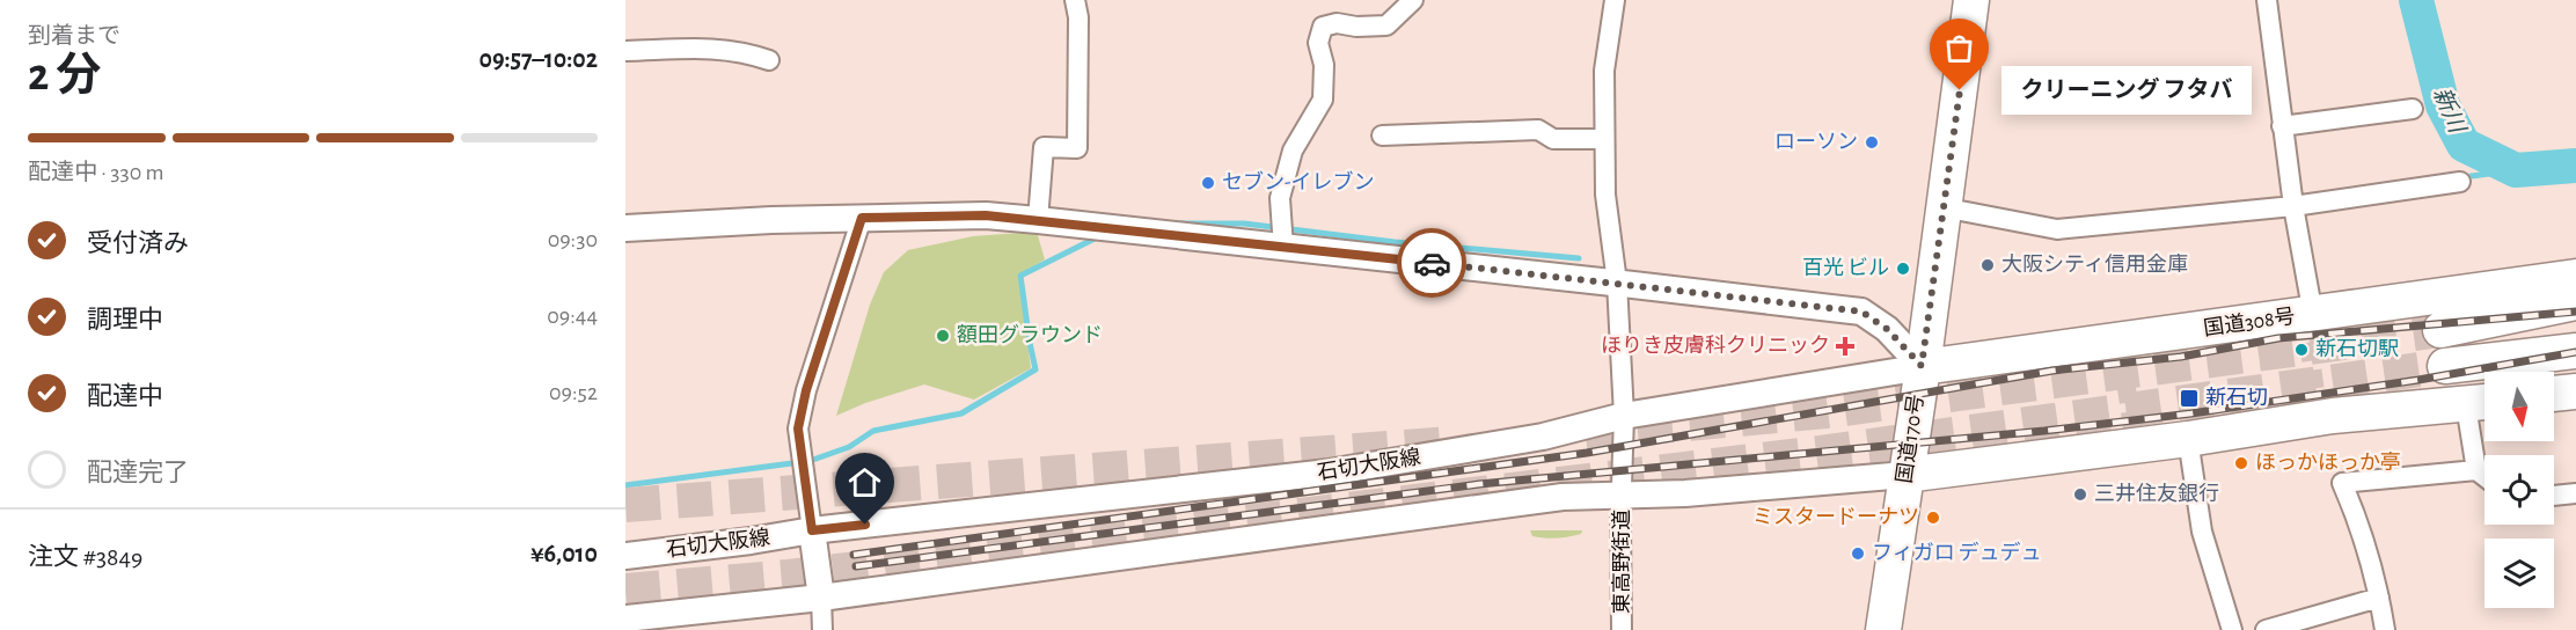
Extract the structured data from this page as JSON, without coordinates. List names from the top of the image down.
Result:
{
  "streets": {
    "highway": ["国道308号", "国道170号"],
    "main road": ["石切大阪線"],
    "street": ["東高野街道"]
  },
  "crossings": [
    ["国道308号", "国道170号"],
    ["国道308号", "石切大阪線"],
    ["国道170号", "石切大阪線"],
    ["石切大阪線", "東高野街道"]
  ],
  "water": ["新川"],
  "places": {
    "other": [
      "クリーニング フタバ",
      "ローソン",
      "セブン-イレブン",
      "大阪シティ信用金庫",
      "百光 ビル",
      "額田グラウンド",
      "新石切駅",
      "ほっかほっか亭",
      "三井住友銀行",
      "ミスタードーナツ",
      "フィガロ デュデュ"
    ],
    "health": ["ほりき皮膚科クリニック"],
    "transit": ["新石切"]
  },
  "north": "bottom",
  "page": {
    "heading": ["2 分", "到着まで", "09:57–10:02"],
    "panel": ["注文 #3849", "¥6,010"],
    "bubble": "クリーニング フタバ",
    "bar": "配達中 · 330 m",
    "list": [
      ["受付済み", "09:30"],
      ["調理中", "09:44"],
      ["配達中", "09:52"],
      "配達完了"
    ]
  }
}
